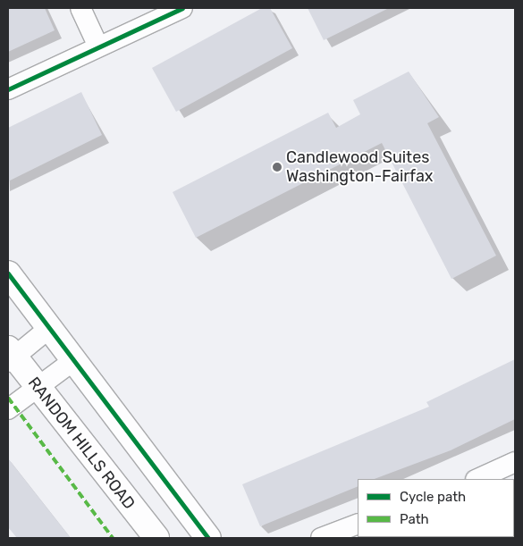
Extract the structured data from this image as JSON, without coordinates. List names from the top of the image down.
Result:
{
  "streets": {
    "street": ["RANDOM HILLS ROAD"]
  },
  "places": ["Candlewood Suites Washington-Fairfax"],
  "legend": ["Cycle path", "Path"]
}
